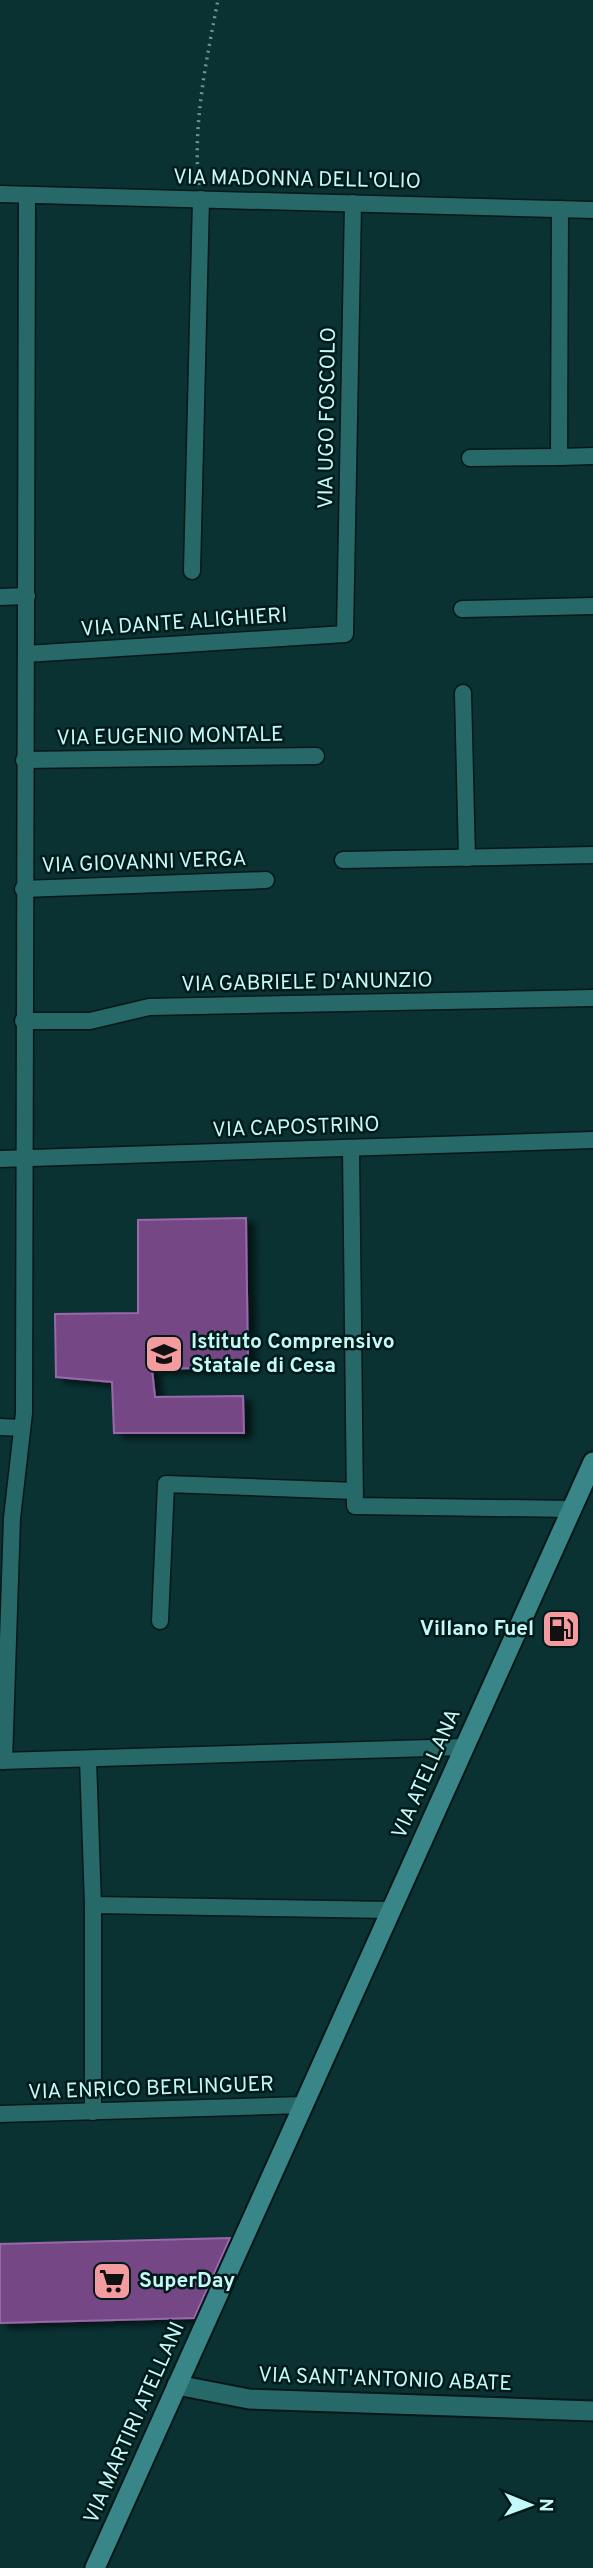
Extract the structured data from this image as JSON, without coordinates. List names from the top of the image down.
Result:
{
  "streets": {
    "main road": ["VIA ATELLANA", "VIA MARTIRI ATELLANI"],
    "street": [
      "VIA MADONNA DELL'OLIO",
      "VIA UGO FOSCOLO",
      "VIA DANTE ALIGHIERI",
      "VIA EUGENIO MONTALE",
      "VIA GIOVANNI VERGA",
      "VIA GABRIELE D'ANUNZIO",
      "VIA CAPOSTRINO",
      "VIA ENRICO BERLINGUER",
      "VIA SANT'ANTONIO ABATE"
    ]
  },
  "crossings": [
    ["VIA MADONNA DELL'OLIO", "VIA UGO FOSCOLO"],
    ["VIA UGO FOSCOLO", "VIA DANTE ALIGHIERI"],
    ["VIA ATELLANA", "VIA ENRICO BERLINGUER"],
    ["VIA ATELLANA", "VIA MARTIRI ATELLANI"],
    ["VIA ENRICO BERLINGUER", "VIA MARTIRI ATELLANI"],
    ["VIA SANT'ANTONIO ABATE", "VIA MARTIRI ATELLANI"]
  ],
  "places": {
    "school or university": ["Istituto Comprensivo Statale di Cesa"],
    "fuel station": ["Villano Fuel"],
    "supermarket": ["SuperDay"]
  },
  "north": "right"
}
